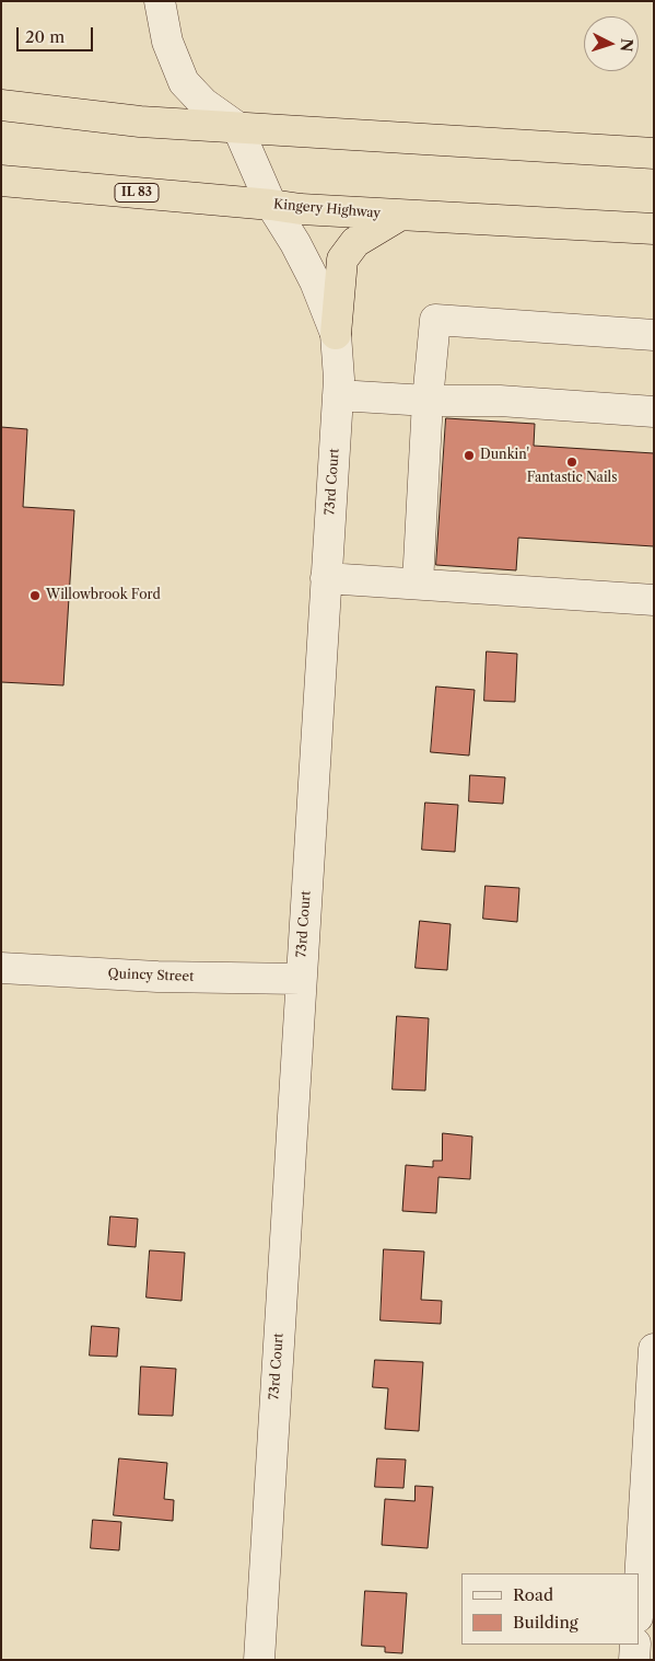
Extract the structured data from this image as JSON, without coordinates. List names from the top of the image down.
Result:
{
  "streets": {
    "highway": ["IL 83", "Kingery Highway"],
    "street": ["73rd Court", "Quincy Street"]
  },
  "crossings": [
    ["Kingery Highway", "73rd Court"],
    ["73rd Court", "Quincy Street"]
  ],
  "places": ["Dunkin'", "Fantastic Nails", "Willowbrook Ford"],
  "legend": ["Road", "Building"],
  "scale_bar": "20 m",
  "north": "right"
}
